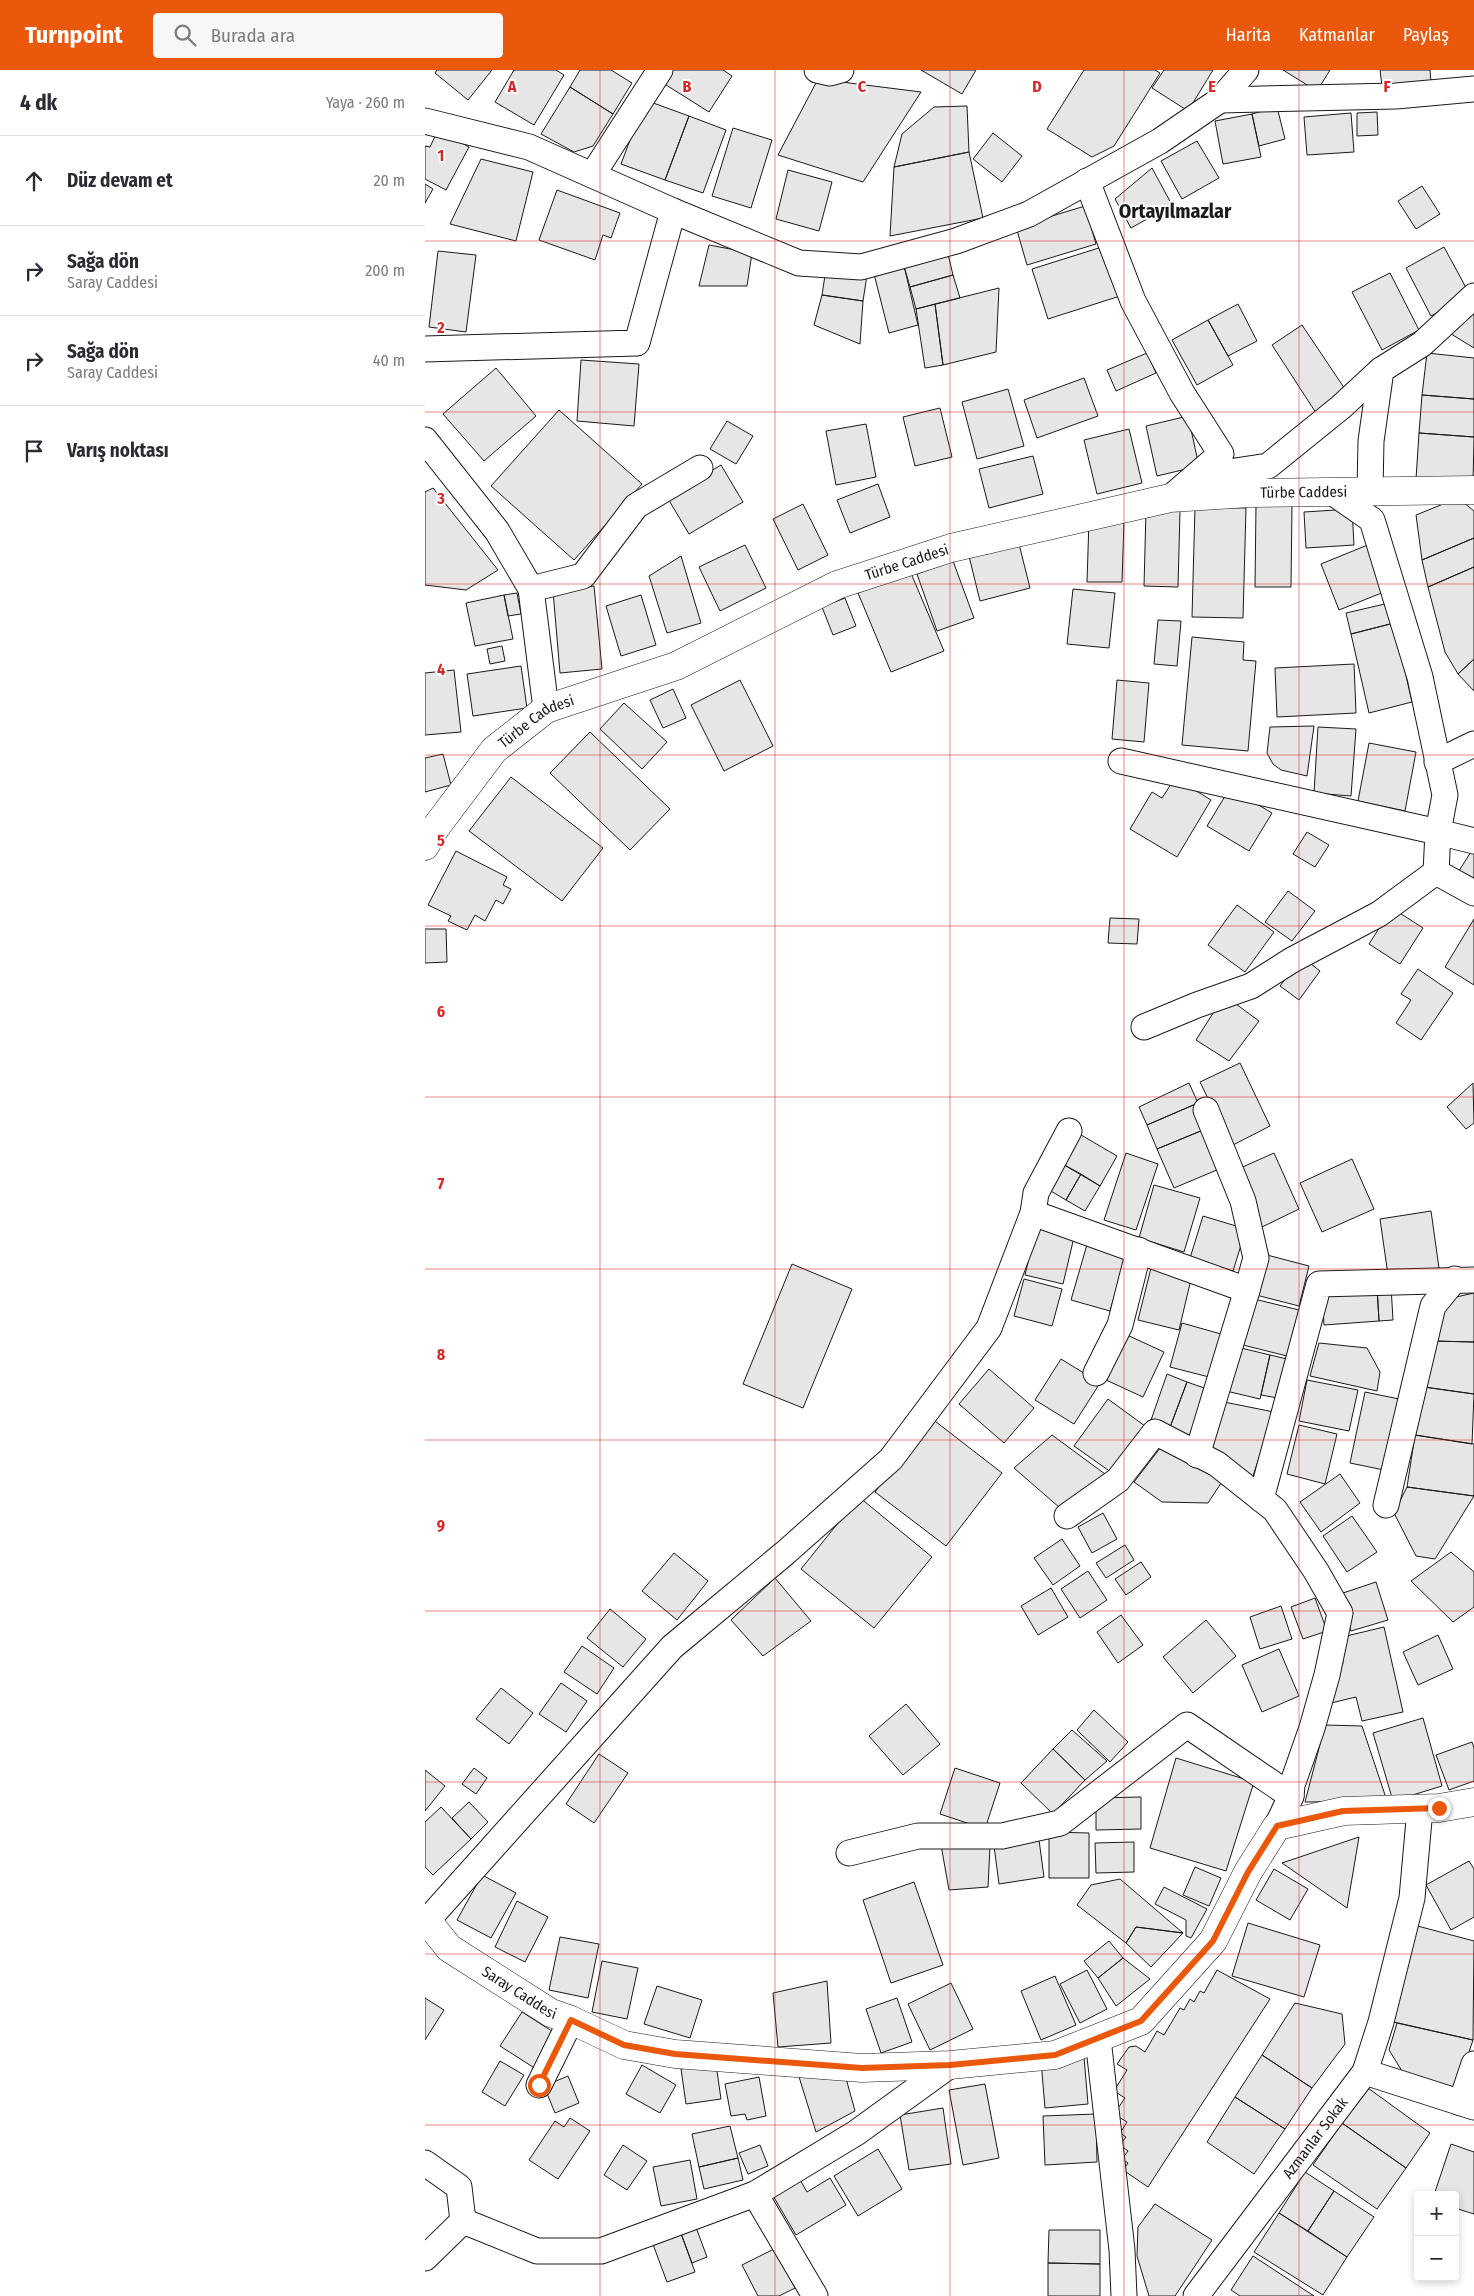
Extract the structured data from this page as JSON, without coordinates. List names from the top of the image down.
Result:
{
  "streets": {
    "street": ["Türbe Caddesi", "Saray Caddesi", "Azmanlar Sokak"]
  },
  "districts": ["Ortayılmazlar"],
  "page": {
    "header": "Turnpoint",
    "search": "Burada ara",
    "nav": ["Harita", "Katmanlar", "Paylaş"],
    "heading": ["4 dk", "Yaya · 260 m"],
    "list": [
      ["Düz devam et", "20 m"],
      ["Sağa dön", "Saray Caddesi", "200 m"],
      ["Sağa dön", "Saray Caddesi", "40 m"],
      "Varış noktası"
    ],
    "map_buttons": ["+", "−"]
  },
  "grid": {
    "columns": [
      "A",
      "B",
      "C",
      "D",
      "E",
      "F"
    ],
    "rows": [
      "1",
      "2",
      "3",
      "4",
      "5",
      "6",
      "7",
      "8",
      "9"
    ]
  }
}
